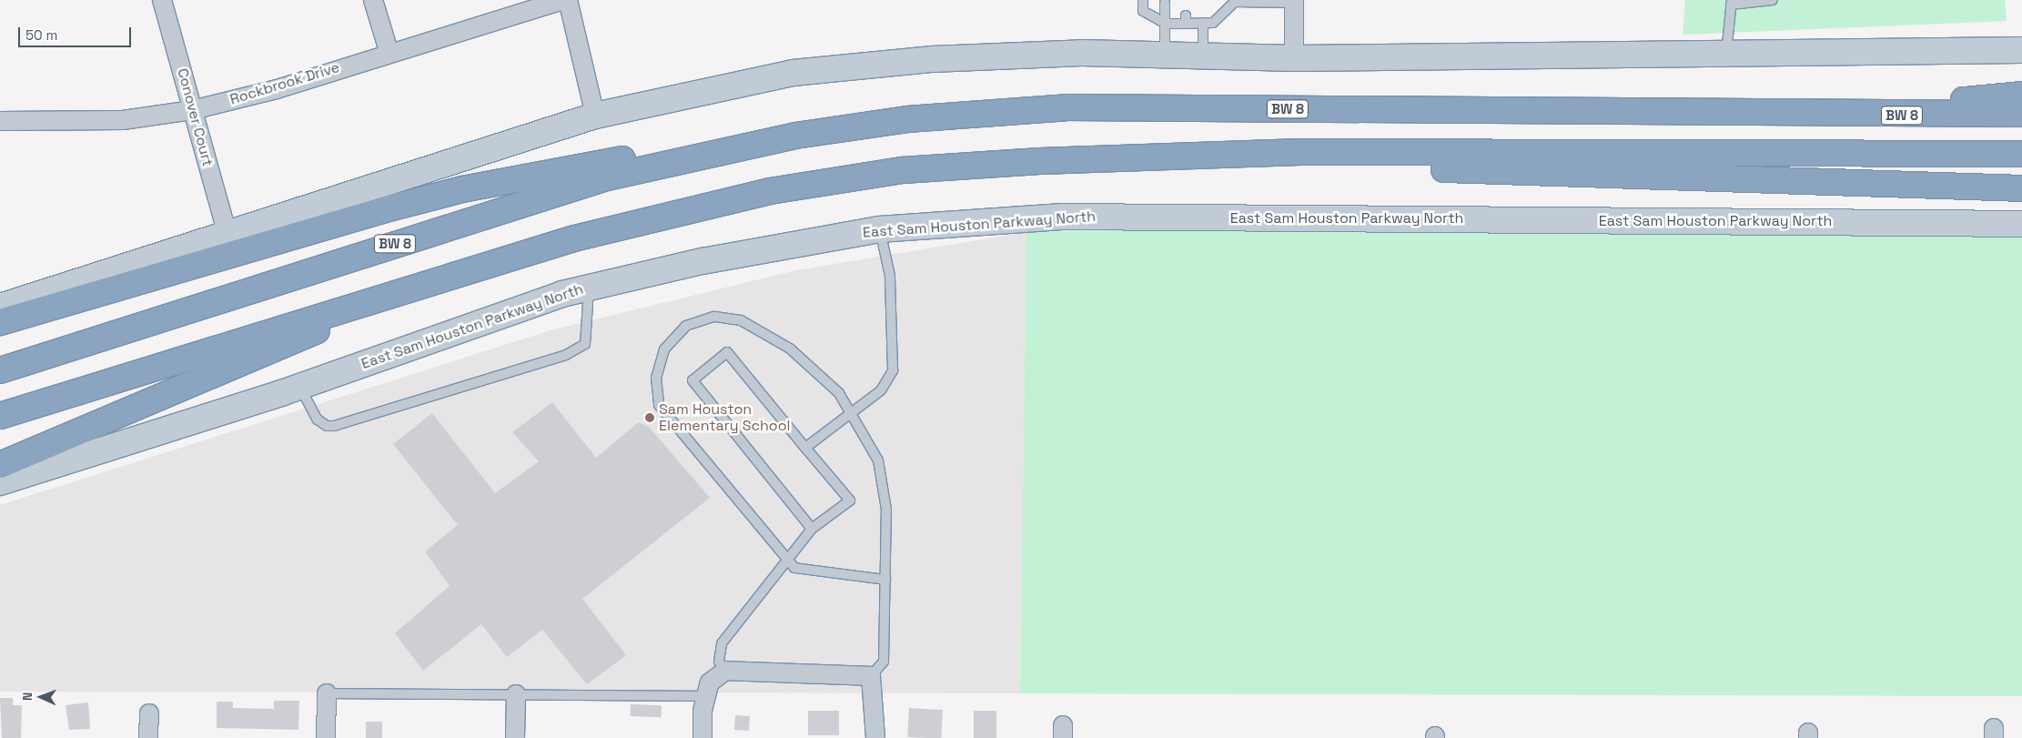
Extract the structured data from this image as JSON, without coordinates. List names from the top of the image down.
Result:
{
  "streets": {
    "highway": ["BW 8"],
    "main road": ["East Sam Houston Parkway North"],
    "street": ["Rockbrook Drive", "Conover Court"]
  },
  "crossings": [
    ["Rockbrook Drive", "Conover Court"]
  ],
  "places": ["Sam Houston Elementary School"],
  "scale_bar": "50 m",
  "north": "left"
}
